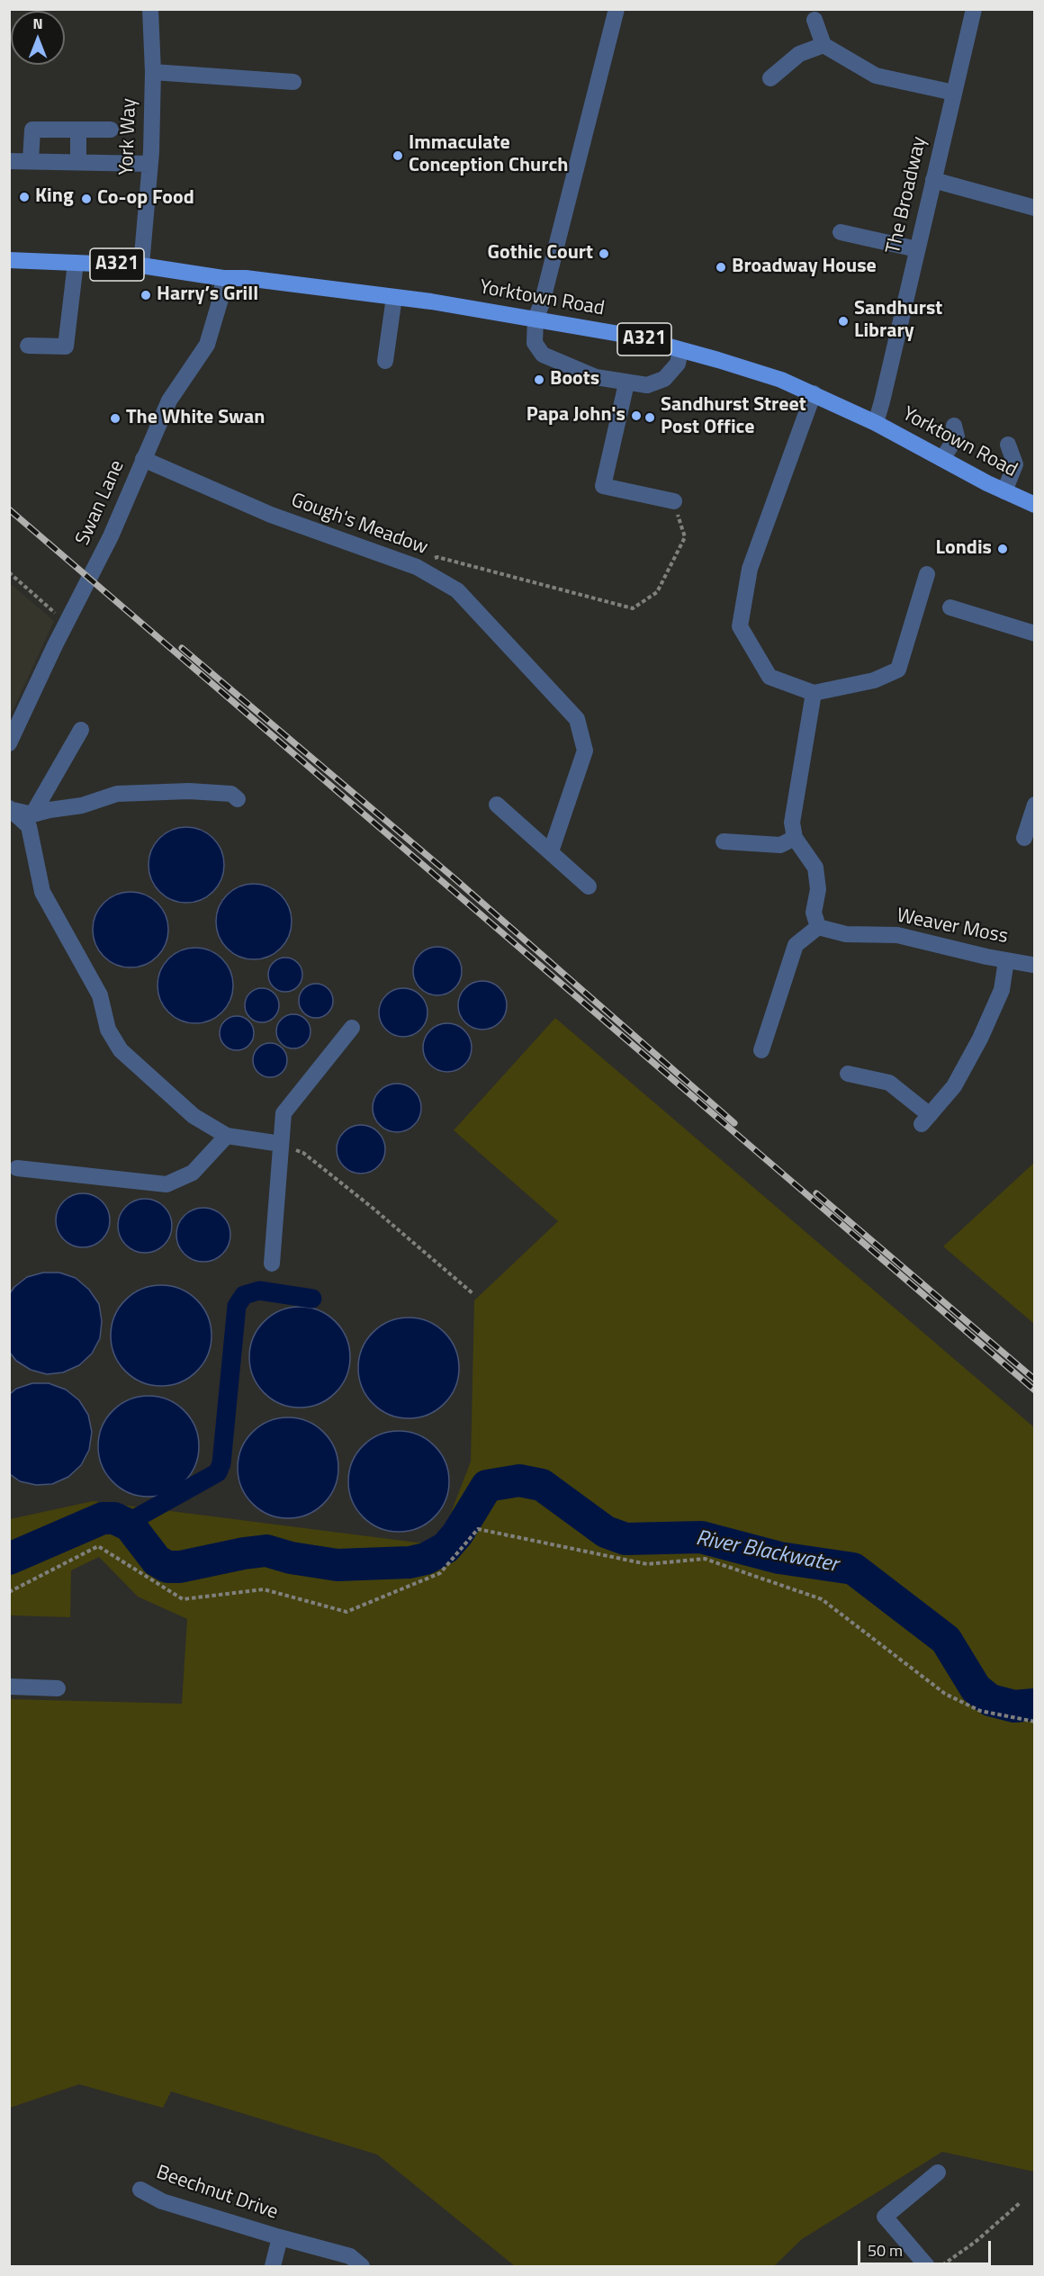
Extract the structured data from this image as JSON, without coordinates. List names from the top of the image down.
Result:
{
  "streets": {
    "main road": ["A321", "Yorktown Road"],
    "street": [
      "York Way",
      "The Broadway",
      "Swan Lane",
      "Gough's Meadow",
      "Weaver Moss",
      "Beechnut Drive"
    ]
  },
  "crossings": [
    ["York Way", "Yorktown Road"],
    ["The Broadway", "Yorktown Road"],
    ["Yorktown Road", "Swan Lane"],
    ["Swan Lane", "Gough's Meadow"]
  ],
  "water": ["River Blackwater"],
  "places": [
    "Immaculate Conception Church",
    "King",
    "Co-op Food",
    "Gothic Court",
    "Broadway House",
    "Harry’s Grill",
    "Sandhurst Library",
    "Boots",
    "Papa John's",
    "Sandhurst Street Post Office",
    "The White Swan",
    "Londis"
  ],
  "scale_bar": "50 m",
  "north": "top"
}
